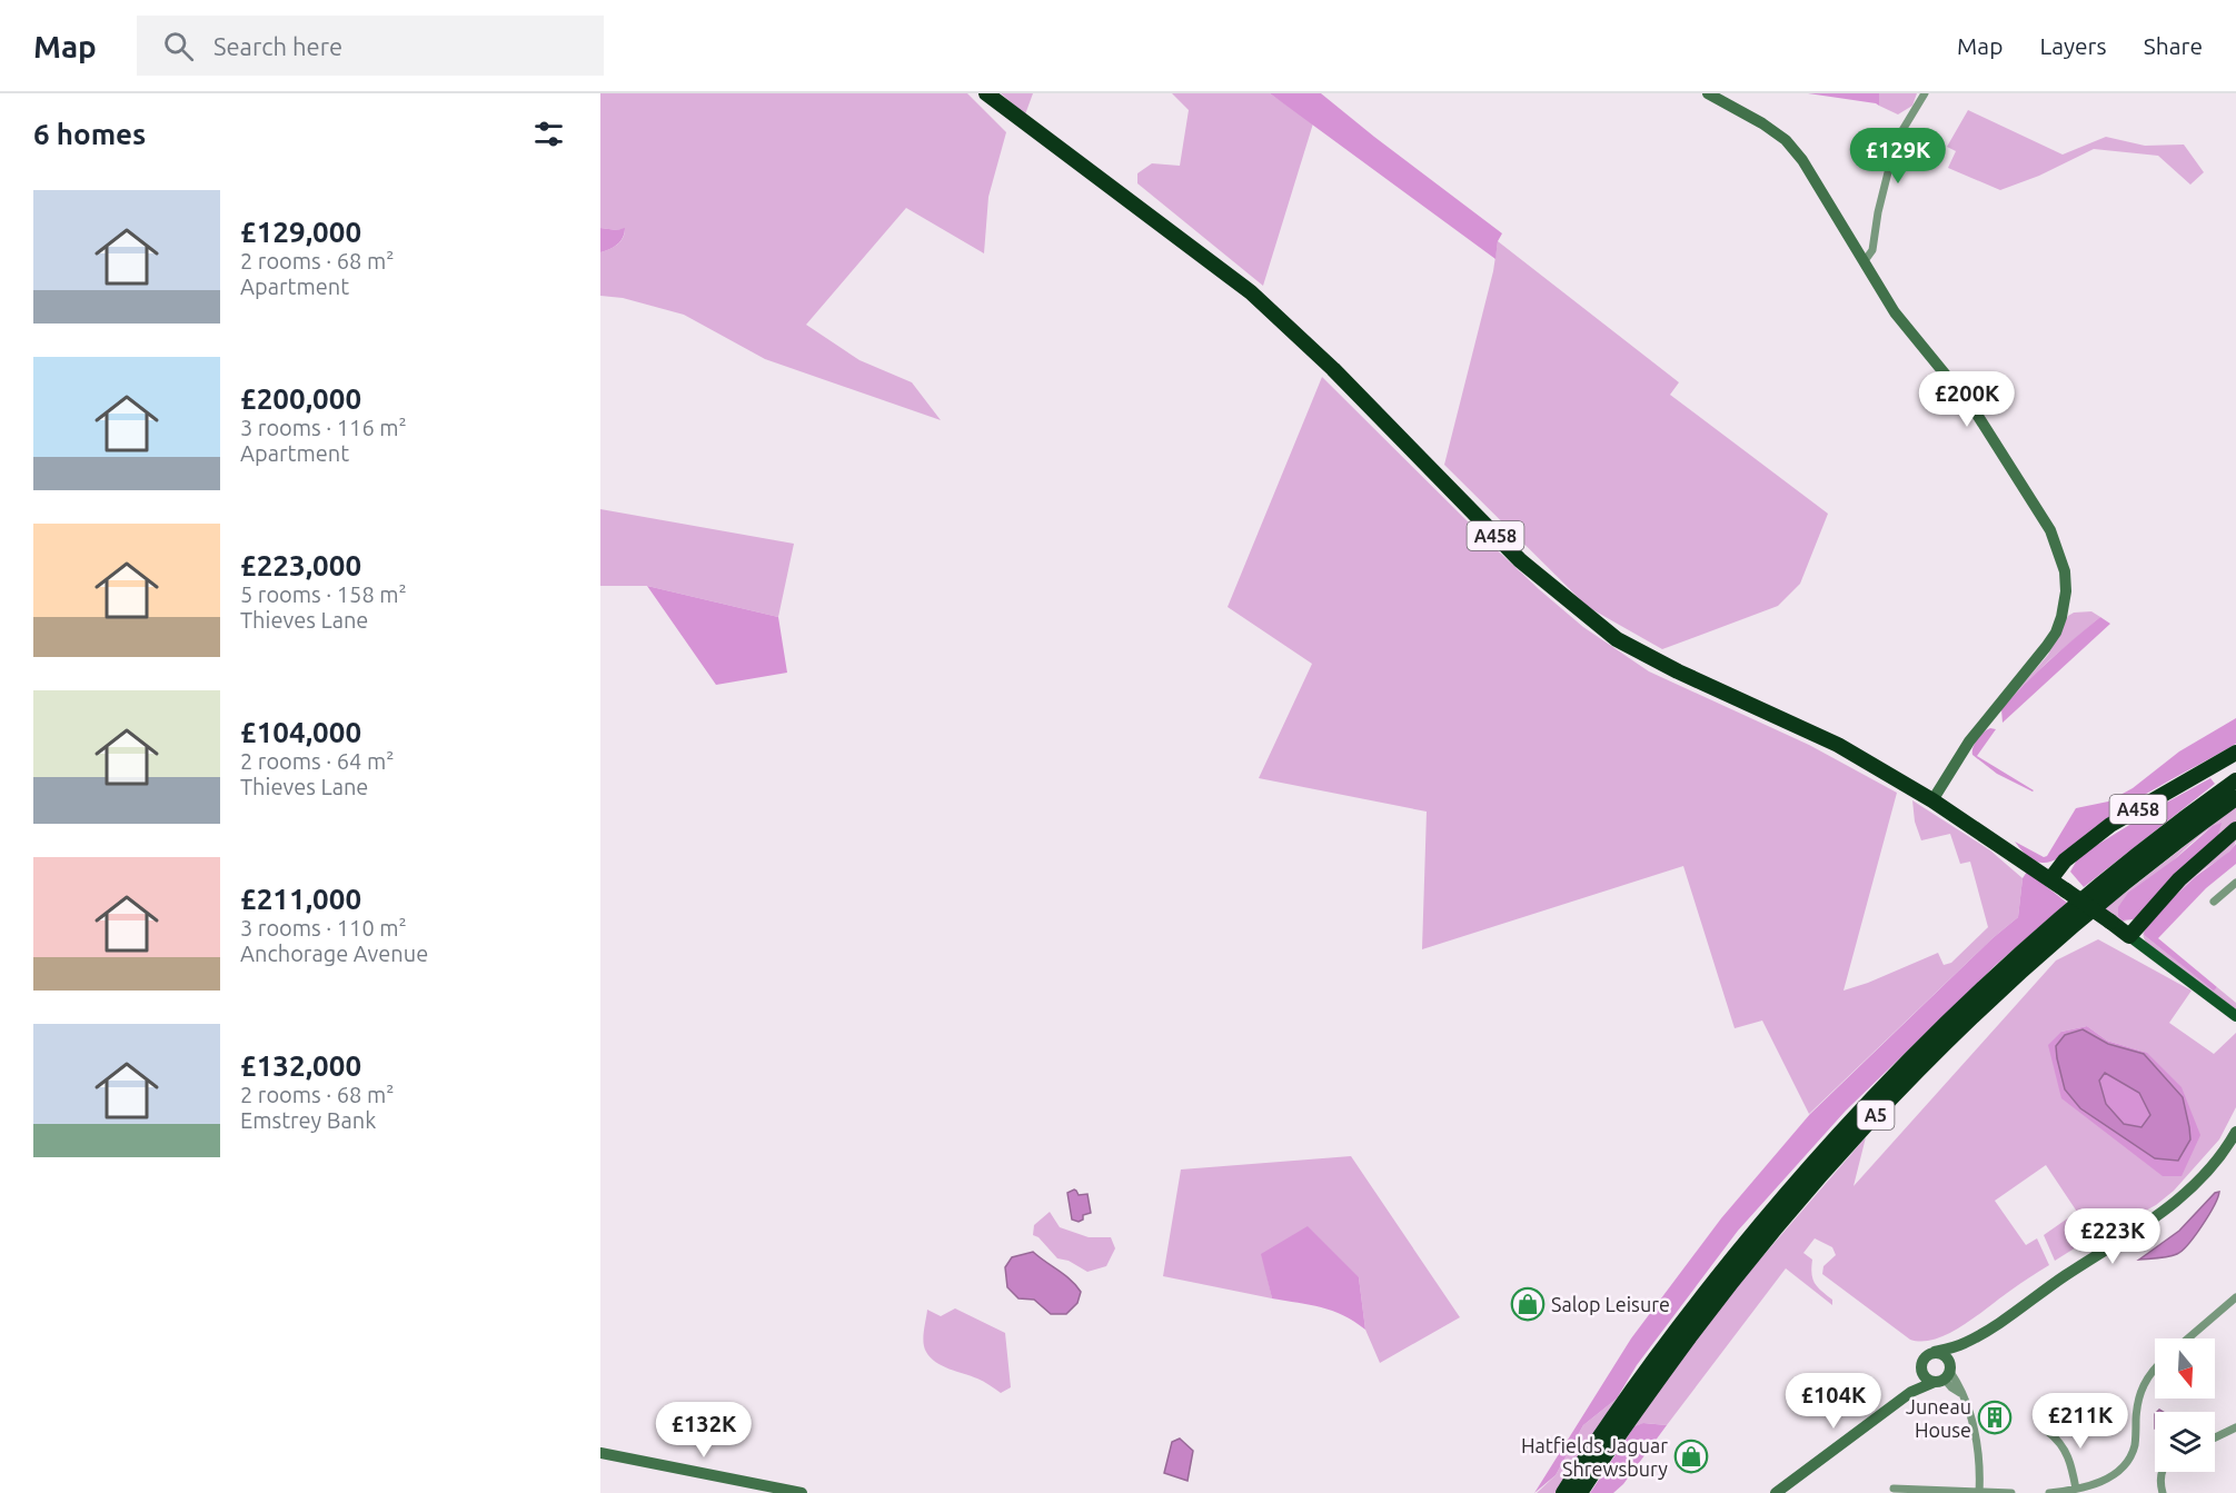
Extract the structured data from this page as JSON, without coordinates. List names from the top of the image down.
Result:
{
  "streets": {
    "highway": ["A458", "A5"]
  },
  "places": {
    "shop": ["Salop Leisure", "Hatfields Jaguar Shrewsbury"],
    "building": ["Juneau House"]
  },
  "north": "bottom",
  "page": {
    "header": "Map",
    "search": "Search here",
    "nav": ["Map", "Layers", "Share"],
    "heading": "6 homes",
    "price": [
      "£129K",
      "£200K",
      "£223K",
      "£104K",
      "£211K",
      "£132K"
    ],
    "list": [
      {
        "name": "£129,000",
        "note": "2 rooms · 68 m² · Apartment"
      },
      {
        "name": "£200,000",
        "note": "3 rooms · 116 m² · Apartment"
      },
      {
        "name": "£223,000",
        "note": "5 rooms · 158 m² · Thieves Lane"
      },
      {
        "name": "£104,000",
        "note": "2 rooms · 64 m² · Thieves Lane"
      },
      {
        "name": "£211,000",
        "note": "3 rooms · 110 m² · Anchorage Avenue"
      },
      {
        "name": "£132,000",
        "note": "2 rooms · 68 m² · Emstrey Bank"
      }
    ]
  }
}
